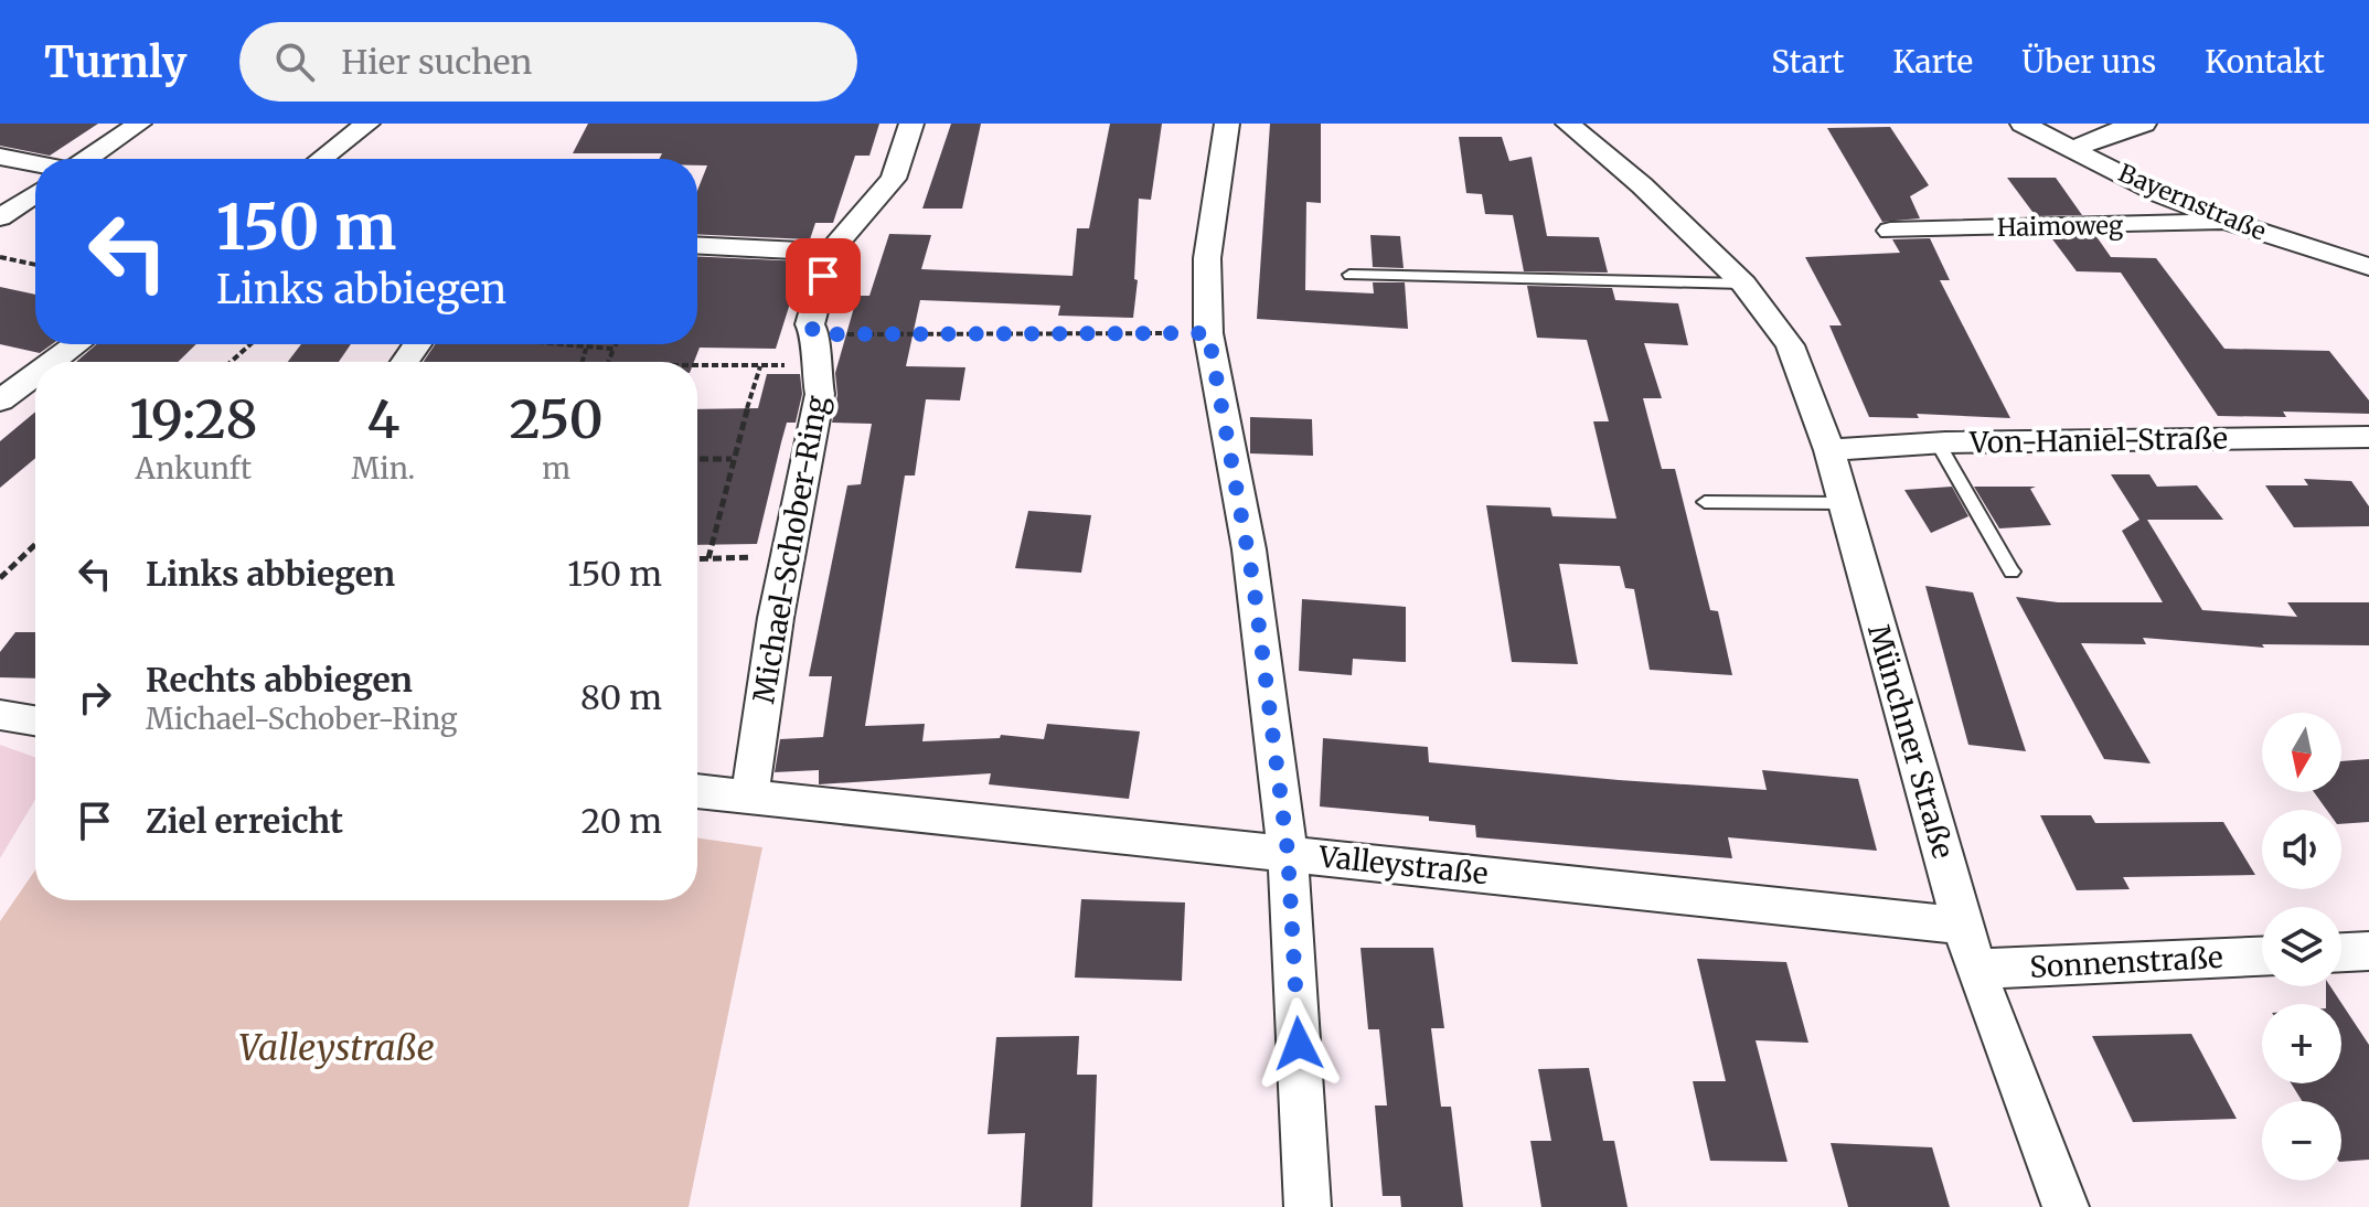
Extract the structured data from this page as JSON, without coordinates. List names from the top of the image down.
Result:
{
  "streets": {
    "street": [
      "Bayernstraße",
      "Haimoweg",
      "Von-Haniel-Straße",
      "Michael-Schober-Ring",
      "Münchner Straße",
      "Valleystraße",
      "Sonnenstraße"
    ]
  },
  "crossings": [
    ["Bayernstraße", "Haimoweg"],
    ["Von-Haniel-Straße", "Münchner Straße"],
    ["Michael-Schober-Ring", "Valleystraße"],
    ["Münchner Straße", "Valleystraße"],
    ["Münchner Straße", "Sonnenstraße"]
  ],
  "parks": ["Valleystraße"],
  "north": "bottom",
  "page": {
    "header": "Turnly",
    "search": "Hier suchen",
    "nav": [
      "Start",
      "Karte",
      "Über uns",
      "Kontakt"
    ],
    "turn": ["150 m", "Links abbiegen"],
    "eta": [
      "19:28",
      "Ankunft",
      "4",
      "Min.",
      "250",
      "m"
    ],
    "list": [
      {
        "name": "Links abbiegen",
        "value": "150 m"
      },
      {
        "name": "Rechts abbiegen",
        "note": "Michael-Schober-Ring",
        "value": "80 m"
      },
      {
        "name": "Ziel erreicht",
        "value": "20 m"
      }
    ],
    "map_buttons": ["+", "−"]
  }
}
